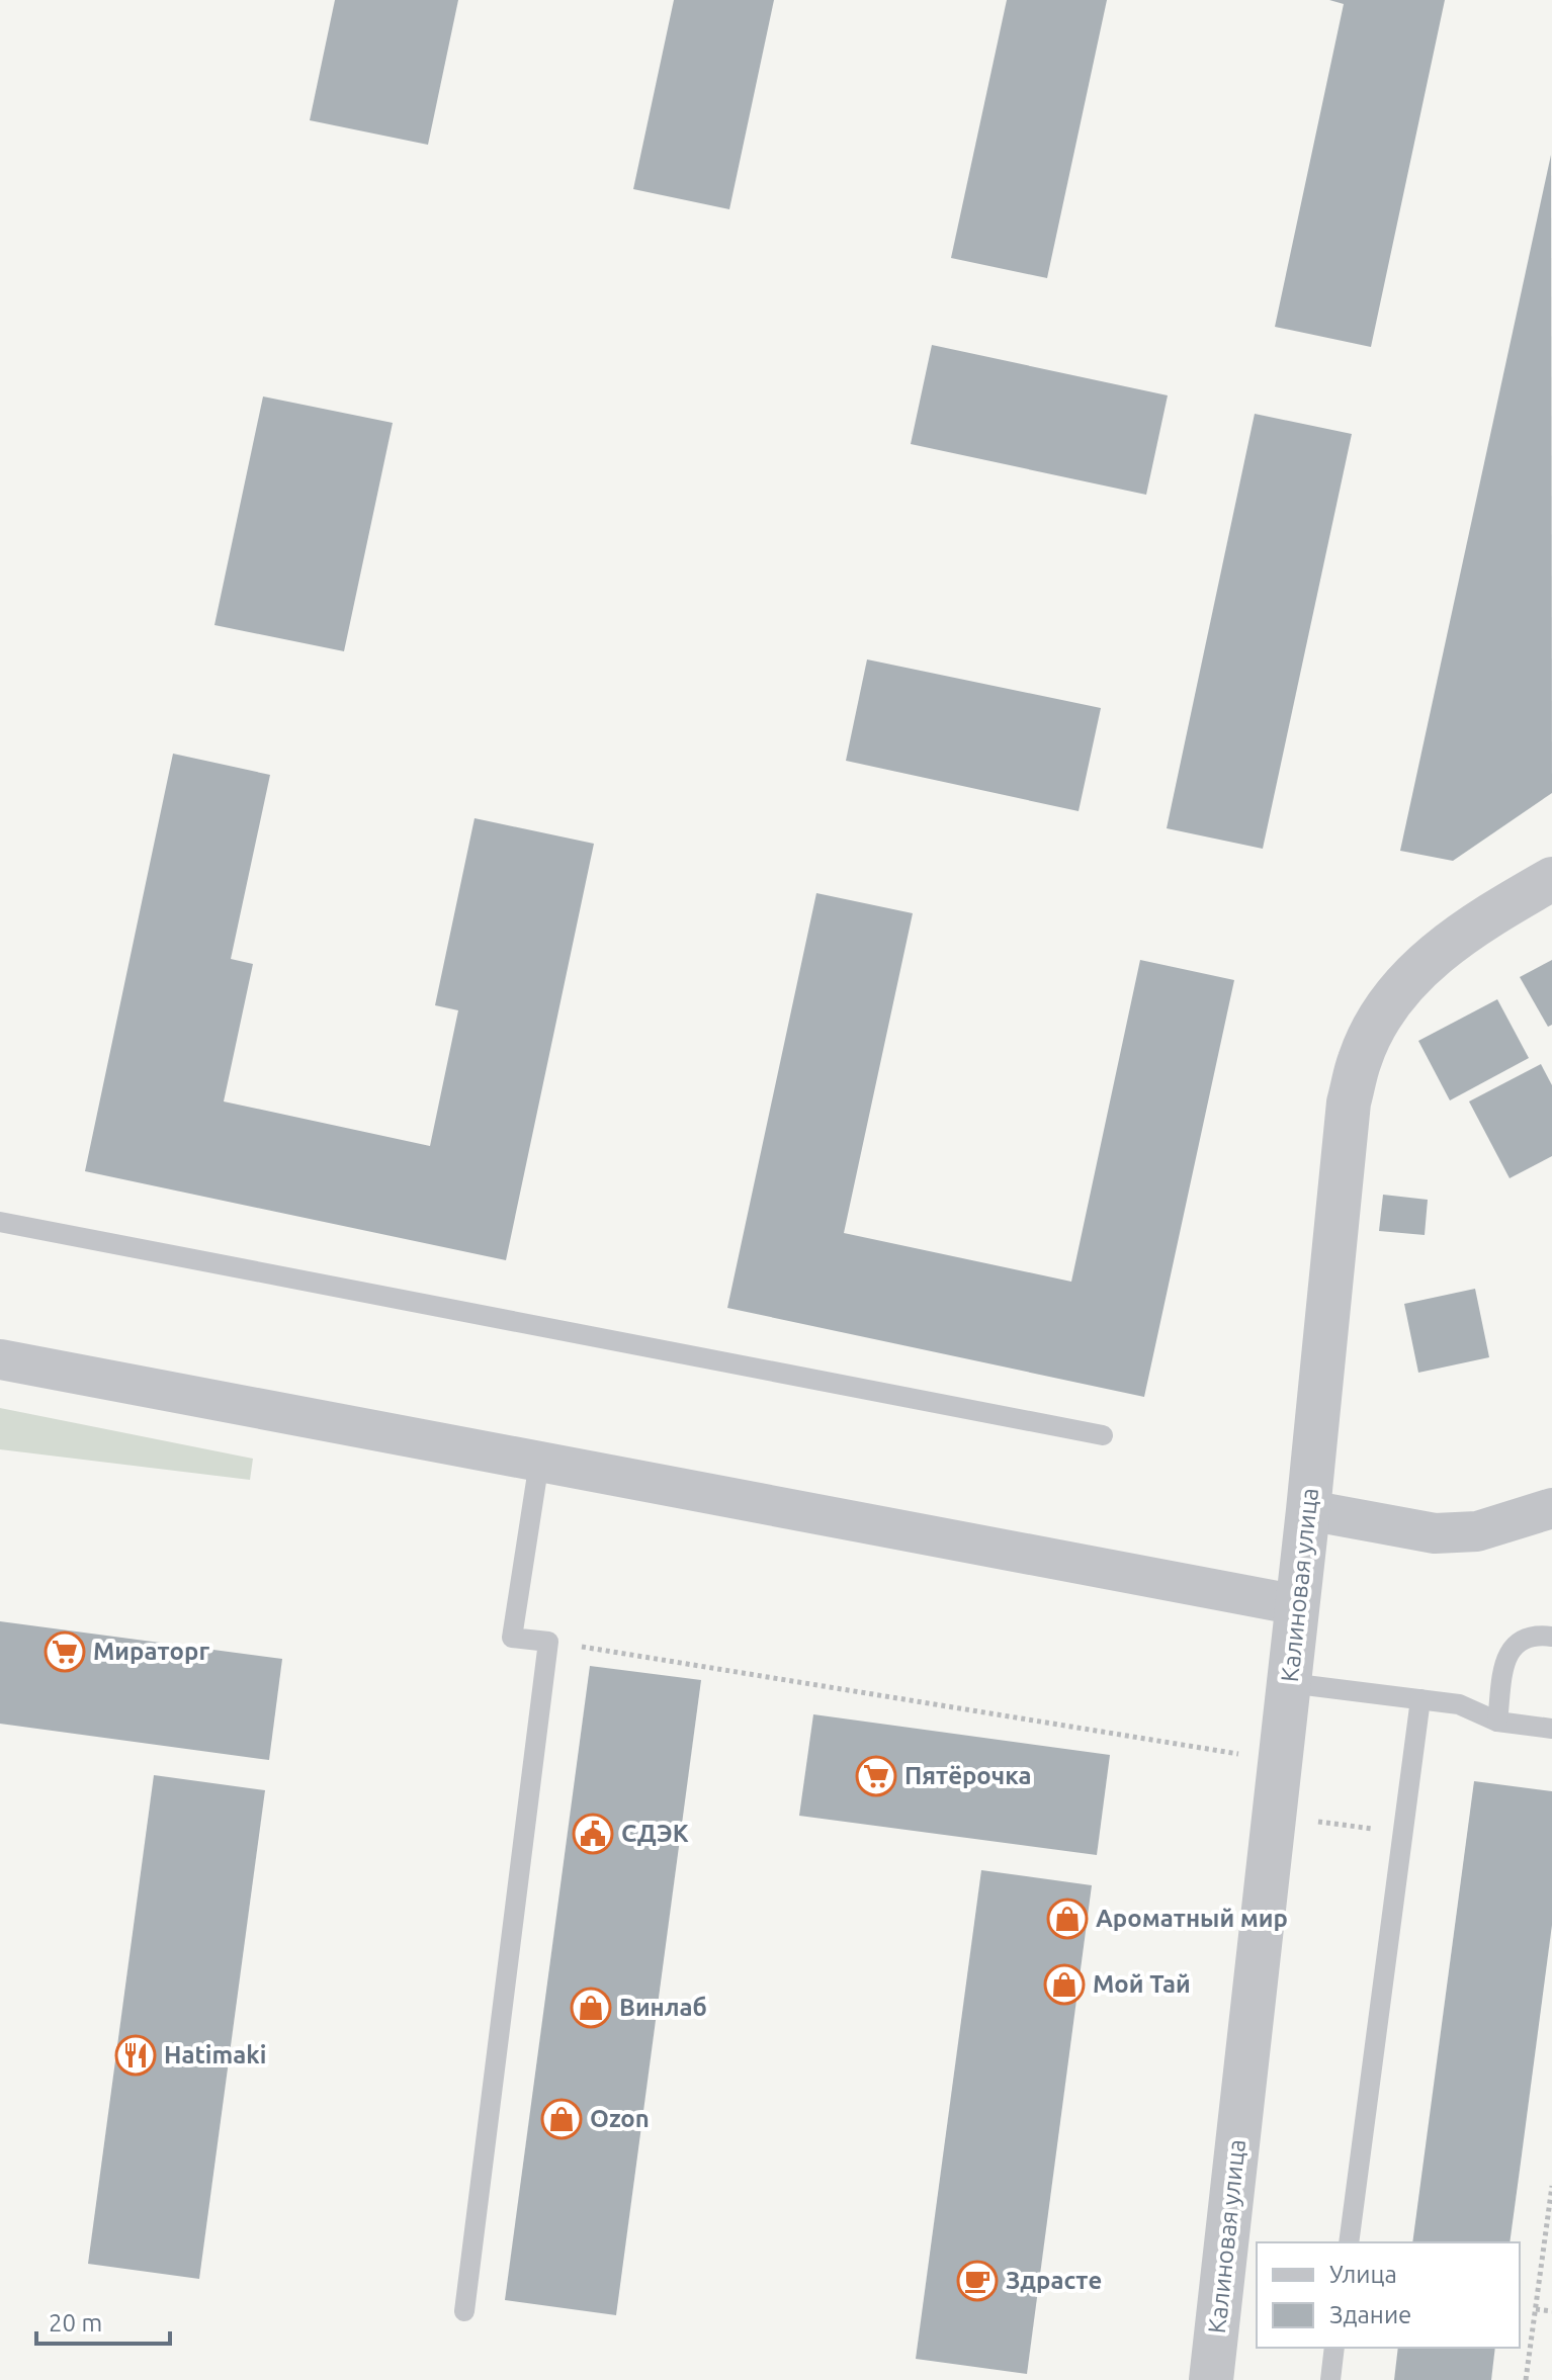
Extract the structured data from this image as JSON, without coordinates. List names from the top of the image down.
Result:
{
  "streets": {
    "street": ["Калиновая улица"]
  },
  "places": {
    "supermarket": ["Мираторг", "Пятёрочка"],
    "public building": ["СДЭК"],
    "shop": [
      "Ароматный мир",
      "Мой Тай",
      "Винлаб",
      "Ozon"
    ],
    "restaurant": ["Hatimaki"],
    "cafe": ["Здрасте"]
  },
  "legend": ["Улица", "Здание"],
  "scale_bar": "20 m"
}
